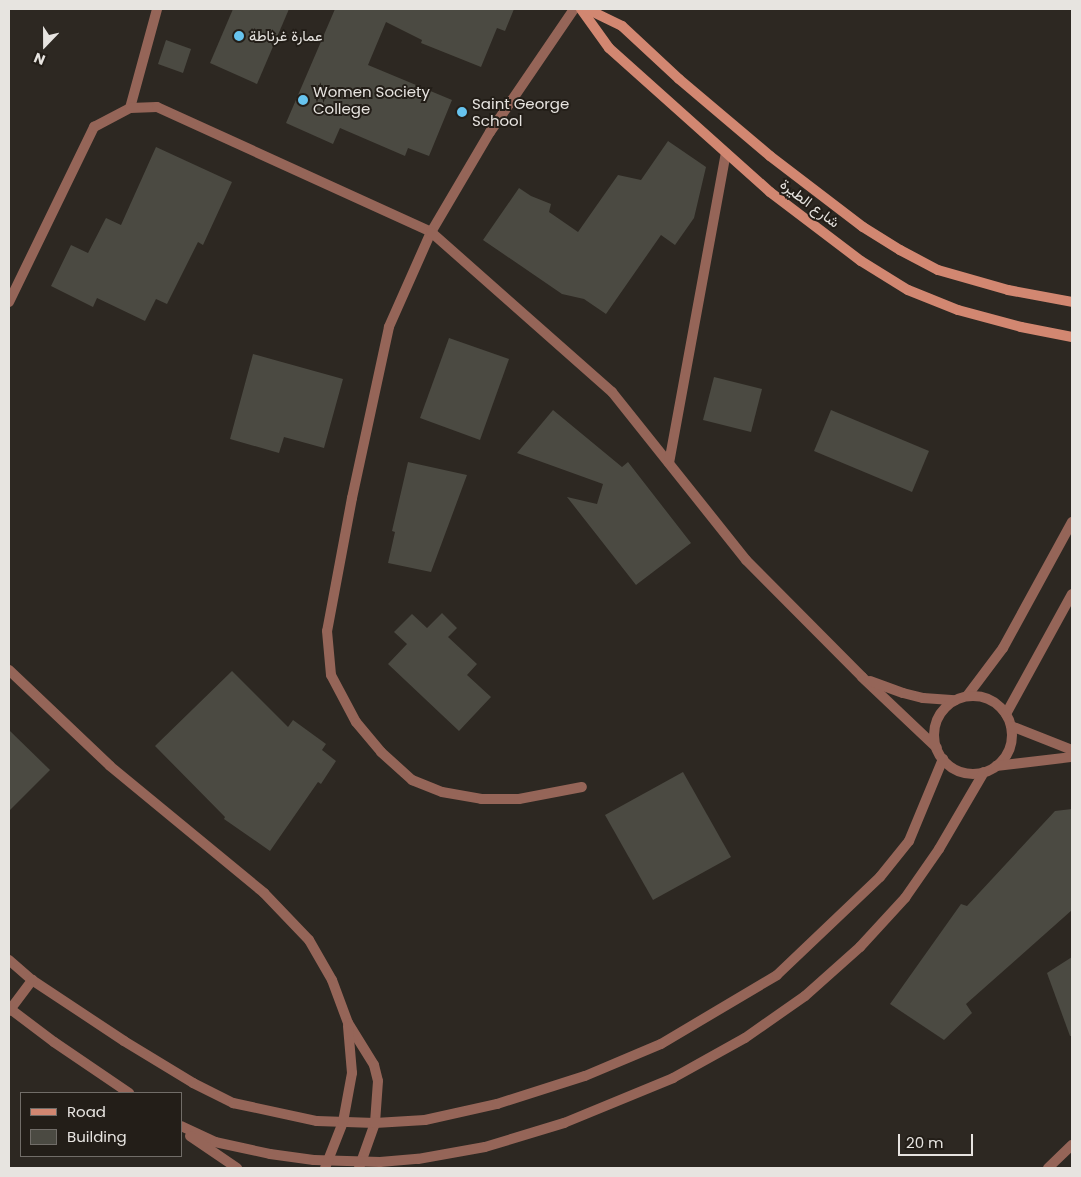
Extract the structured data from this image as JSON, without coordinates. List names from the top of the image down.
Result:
{
  "streets": {
    "main road": ["شارع الطيرة"]
  },
  "places": ["عمارة غرناطة", "Women Society College", "Saint George School"],
  "legend": ["Road", "Building"],
  "scale_bar": "20 m",
  "north": "bottom"
}
